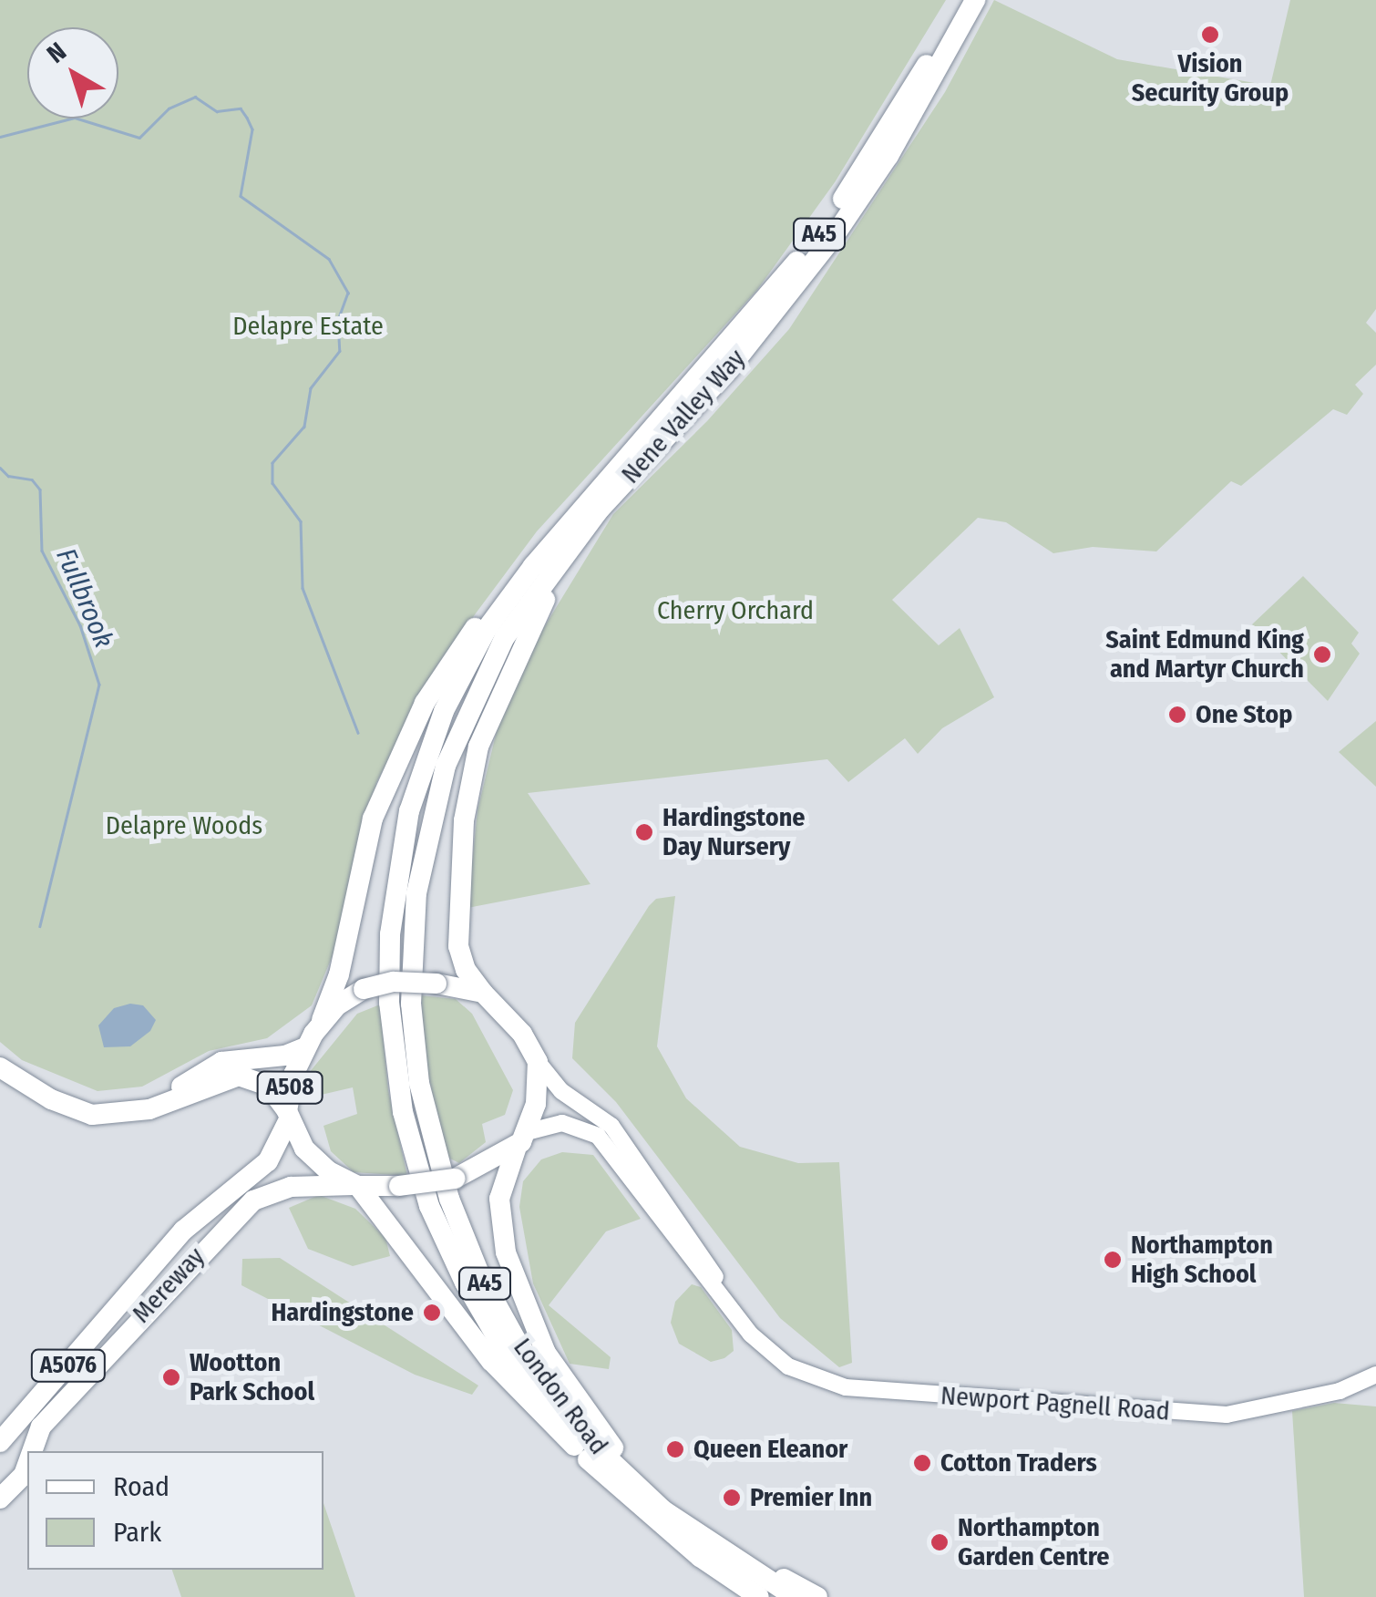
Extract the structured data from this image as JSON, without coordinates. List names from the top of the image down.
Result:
{
  "streets": {
    "highway": [
      "A45",
      "Nene Valley Way",
      "A508",
      "Mereway",
      "A5076",
      "London Road"
    ],
    "main road": ["Newport Pagnell Road"]
  },
  "crossings": [
    ["Nene Valley Way", "London Road"],
    ["A508", "Mereway"],
    ["A508", "Newport Pagnell Road"],
    ["Mereway", "Newport Pagnell Road"]
  ],
  "water": ["Fullbrook"],
  "parks": ["Delapre Estate", "Cherry Orchard", "Delapre Woods"],
  "places": [
    "Vision Security Group",
    "Saint Edmund King and Martyr Church",
    "One Stop",
    "Hardingstone Day Nursery",
    "Northampton High School",
    "Hardingstone",
    "Wootton Park School",
    "Queen Eleanor",
    "Cotton Traders",
    "Premier Inn",
    "Northampton Garden Centre"
  ],
  "legend": ["Road", "Park"],
  "north": "top left"
}
